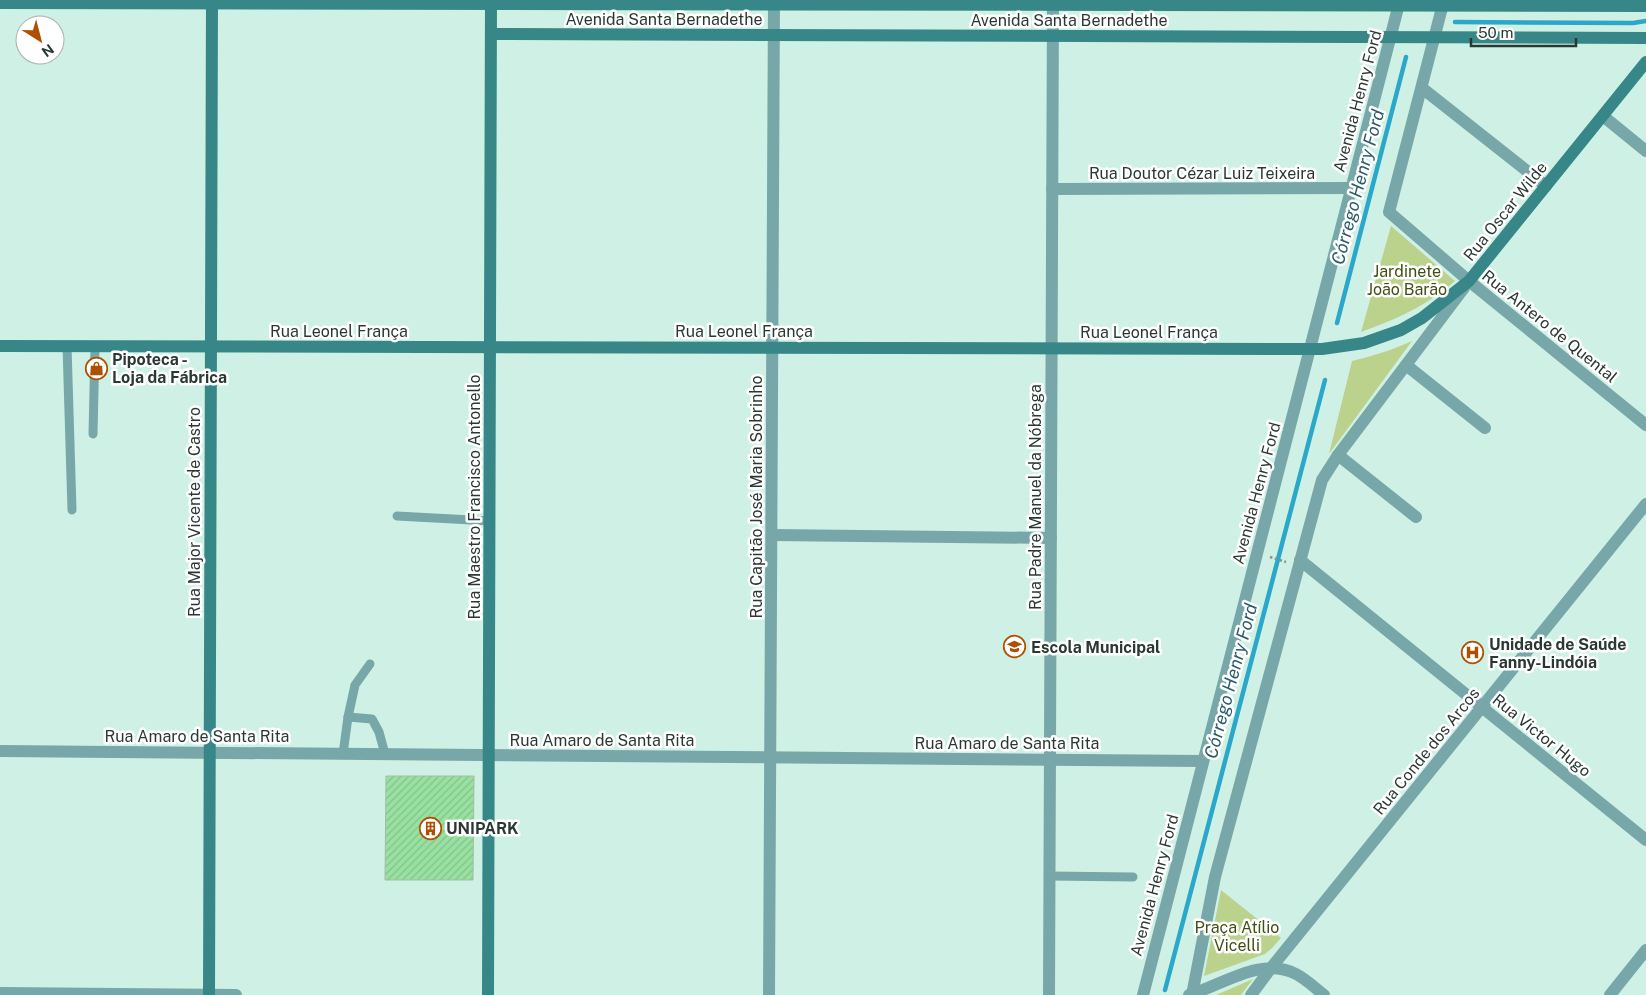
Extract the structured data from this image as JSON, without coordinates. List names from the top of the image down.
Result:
{
  "streets": {
    "main road": [
      "Avenida Santa Bernadethe",
      "Rua Oscar Wilde",
      "Rua Leonel França",
      "Rua Maestro Francisco Antonello",
      "Rua Major Vicente de Castro"
    ],
    "street": [
      "Avenida Henry Ford",
      "Rua Doutor Cézar Luiz Teixeira",
      "Rua Antero de Quental",
      "Rua Capitão José Maria Sobrinho",
      "Rua Padre Manuel da Nóbrega",
      "Rua Victor Hugo",
      "Rua Amaro de Santa Rita",
      "Rua Conde dos Arcos"
    ]
  },
  "crossings": [
    ["Avenida Santa Bernadethe", "Avenida Henry Ford"],
    ["Avenida Santa Bernadethe", "Rua Maestro Francisco Antonello"],
    ["Avenida Santa Bernadethe", "Rua Capitão José Maria Sobrinho"],
    ["Avenida Santa Bernadethe", "Rua Padre Manuel da Nóbrega"],
    ["Avenida Santa Bernadethe", "Rua Major Vicente de Castro"],
    ["Avenida Henry Ford", "Rua Doutor Cézar Luiz Teixeira"],
    ["Avenida Henry Ford", "Rua Leonel França"],
    ["Avenida Henry Ford", "Rua Amaro de Santa Rita"],
    ["Rua Doutor Cézar Luiz Teixeira", "Rua Padre Manuel da Nóbrega"],
    ["Rua Oscar Wilde", "Rua Antero de Quental"],
    ["Rua Oscar Wilde", "Rua Leonel França"],
    ["Rua Antero de Quental", "Rua Leonel França"],
    ["Rua Leonel França", "Rua Maestro Francisco Antonello"],
    ["Rua Leonel França", "Rua Capitão José Maria Sobrinho"],
    ["Rua Leonel França", "Rua Padre Manuel da Nóbrega"],
    ["Rua Leonel França", "Rua Major Vicente de Castro"],
    ["Rua Maestro Francisco Antonello", "Rua Amaro de Santa Rita"],
    ["Rua Capitão José Maria Sobrinho", "Rua Amaro de Santa Rita"],
    ["Rua Padre Manuel da Nóbrega", "Rua Amaro de Santa Rita"],
    ["Rua Major Vicente de Castro", "Rua Amaro de Santa Rita"],
    ["Rua Victor Hugo", "Rua Conde dos Arcos"]
  ],
  "water": ["Córrego Henry Ford"],
  "parks": ["Jardinete João Barão", "Praça Atílio Vicelli"],
  "places": {
    "shop": ["Pipoteca - Loja da Fábrica"],
    "school or university": ["Escola Municipal"],
    "hospital": ["Unidade de Saúde Fanny-Lindóia"],
    "building": ["UNIPARK"]
  },
  "scale_bar": "50 m",
  "north": "bottom right"
}
